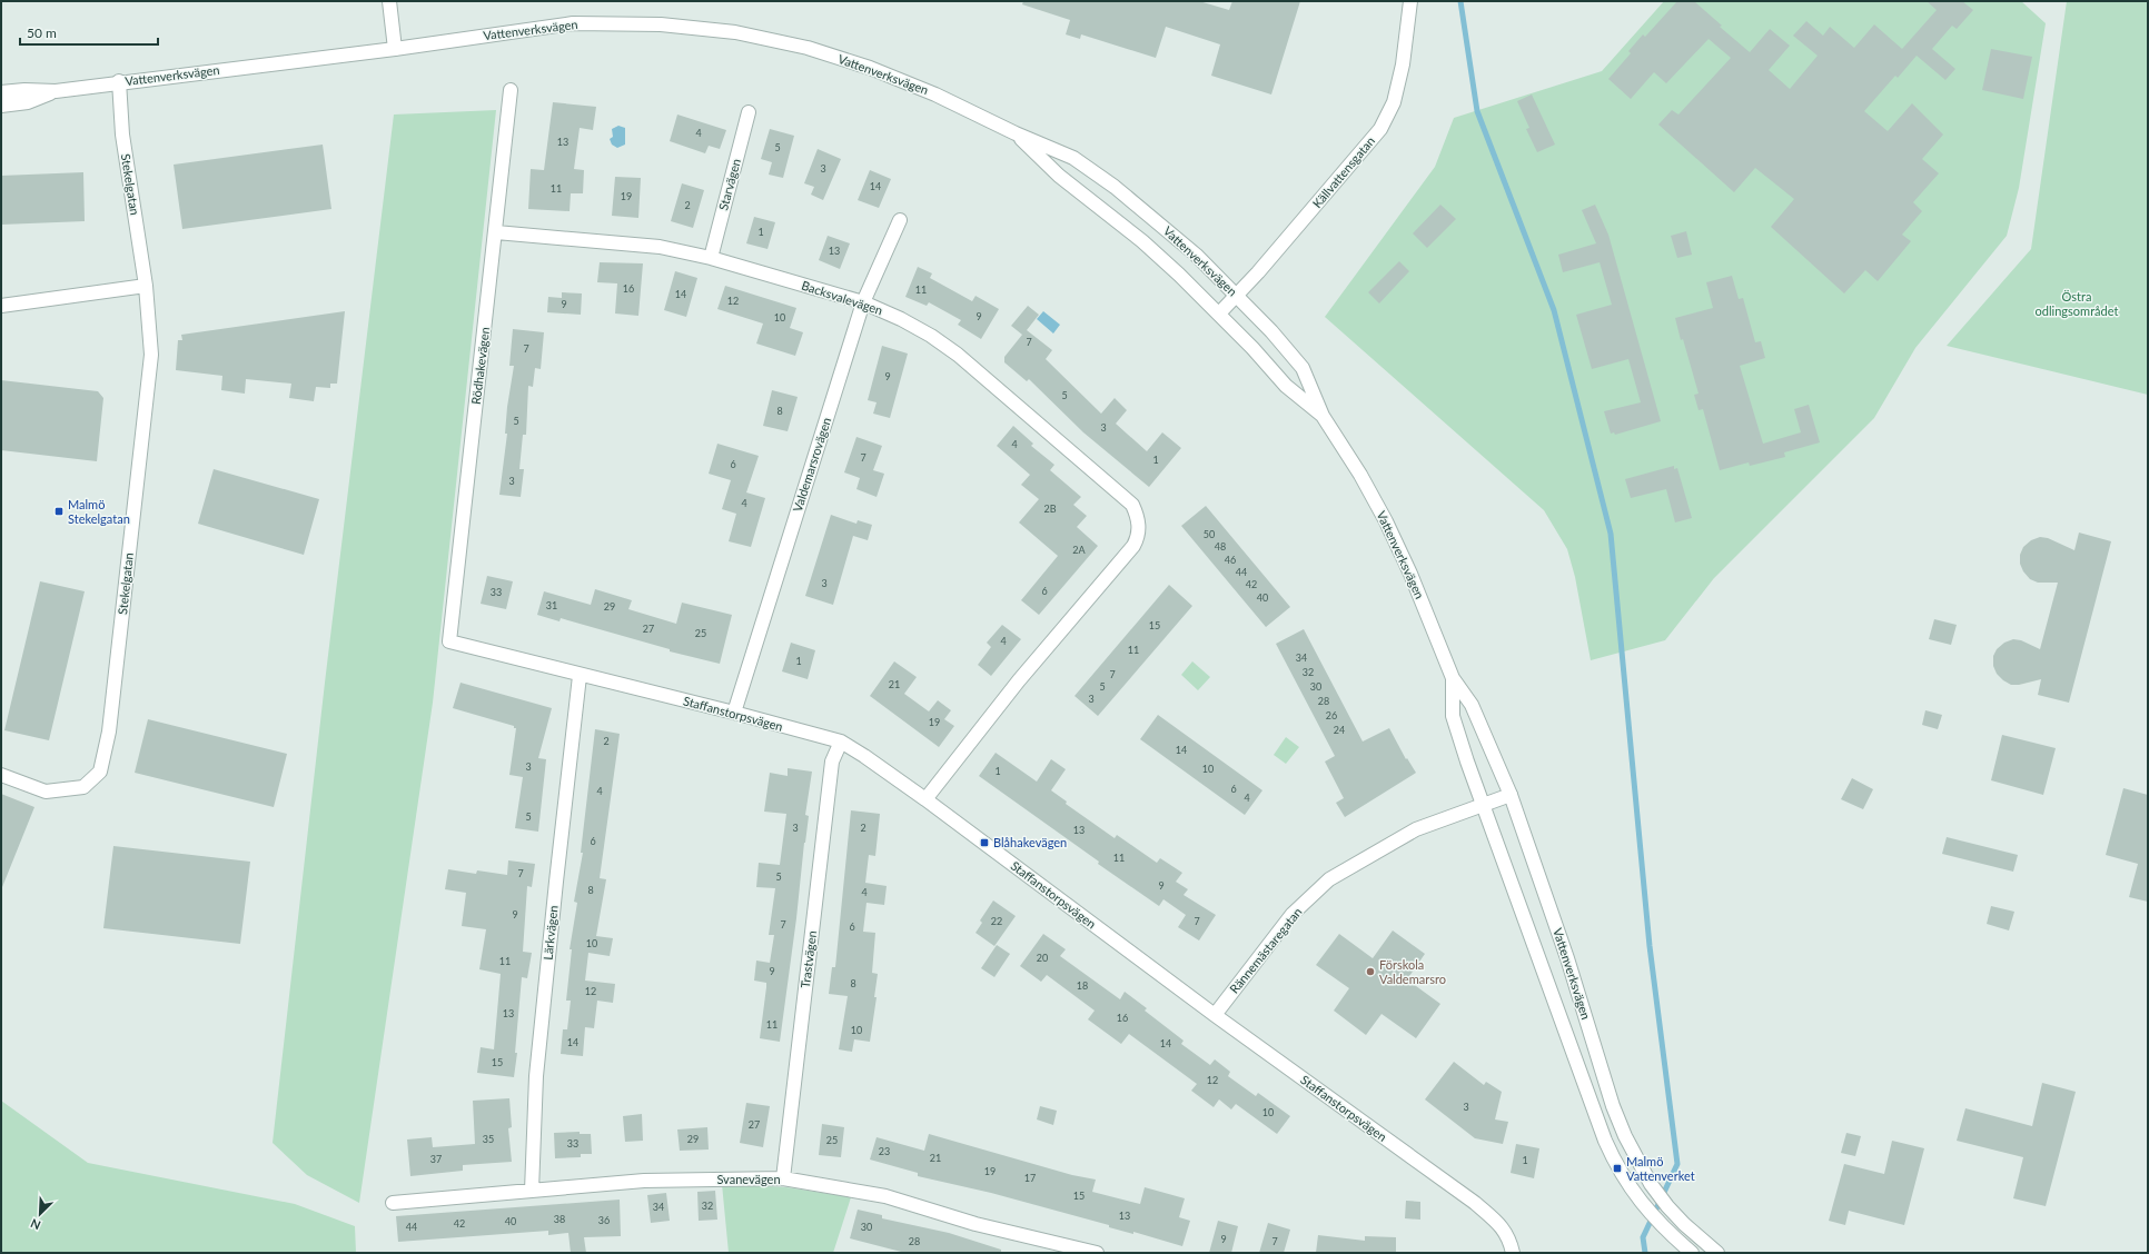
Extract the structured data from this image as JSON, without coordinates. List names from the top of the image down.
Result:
{
  "streets": {
    "street": [
      "Vattenverksvägen",
      "Källvattensgatan",
      "Stekelgatan",
      "Starvägen",
      "Backsvalevägen",
      "Rödhakevägen",
      "Valdemarsrovägen",
      "Staffanstorpsvägen",
      "Lärkvägen",
      "Rännemästaregatan",
      "Trastvägen",
      "Svanevägen"
    ]
  },
  "crossings": [
    ["Vattenverksvägen", "Källvattensgatan"],
    ["Vattenverksvägen", "Stekelgatan"],
    ["Vattenverksvägen", "Rännemästaregatan"],
    ["Starvägen", "Backsvalevägen"],
    ["Backsvalevägen", "Rödhakevägen"],
    ["Backsvalevägen", "Valdemarsrovägen"],
    ["Backsvalevägen", "Staffanstorpsvägen"],
    ["Rödhakevägen", "Staffanstorpsvägen"],
    ["Valdemarsrovägen", "Staffanstorpsvägen"],
    ["Staffanstorpsvägen", "Lärkvägen"],
    ["Staffanstorpsvägen", "Rännemästaregatan"],
    ["Staffanstorpsvägen", "Trastvägen"],
    ["Lärkvägen", "Svanevägen"],
    ["Trastvägen", "Svanevägen"]
  ],
  "parks": ["Östra odlingsområdet"],
  "places": {
    "transit": ["Malmö Stekelgatan", "Blåhakevägen", "Malmö Vattenverket"],
    "other": ["Förskola Valdemarsro"]
  },
  "house_numbers": [
    "4",
    "13",
    "5",
    "3",
    "14",
    "11",
    "19",
    "2",
    "1",
    "13",
    "16",
    "11",
    "14",
    "12",
    "9",
    "9",
    "10",
    "7",
    "7",
    "9",
    "5",
    "8",
    "5",
    "3",
    "4",
    "7",
    "1",
    "6",
    "3",
    "4",
    "2B",
    "50",
    "48",
    "2A",
    "46",
    "44",
    "3",
    "42",
    "6",
    "33",
    "40",
    "31",
    "29",
    "15",
    "27",
    "25",
    "4",
    "11",
    "34",
    "1",
    "32",
    "7",
    "21",
    "5",
    "30",
    "3",
    "28",
    "26",
    "19",
    "24",
    "2",
    "14",
    "3",
    "10",
    "1",
    "6",
    "4",
    "4",
    "5",
    "3",
    "2",
    "13",
    "6",
    "11",
    "7",
    "5",
    "9",
    "8",
    "4",
    "9",
    "22",
    "7",
    "7",
    "6",
    "10",
    "20",
    "11",
    "9",
    "8",
    "18",
    "12",
    "13",
    "16",
    "11",
    "10",
    "14",
    "14",
    "15",
    "12",
    "3",
    "10",
    "27",
    "35",
    "29",
    "25",
    "33",
    "23",
    "21",
    "37",
    "1",
    "19",
    "17",
    "15",
    "32",
    "34",
    "13",
    "38",
    "36",
    "40",
    "42",
    "44",
    "30",
    "9",
    "28",
    "7"
  ],
  "scale_bar": "50 m",
  "north": "bottom left"
}
